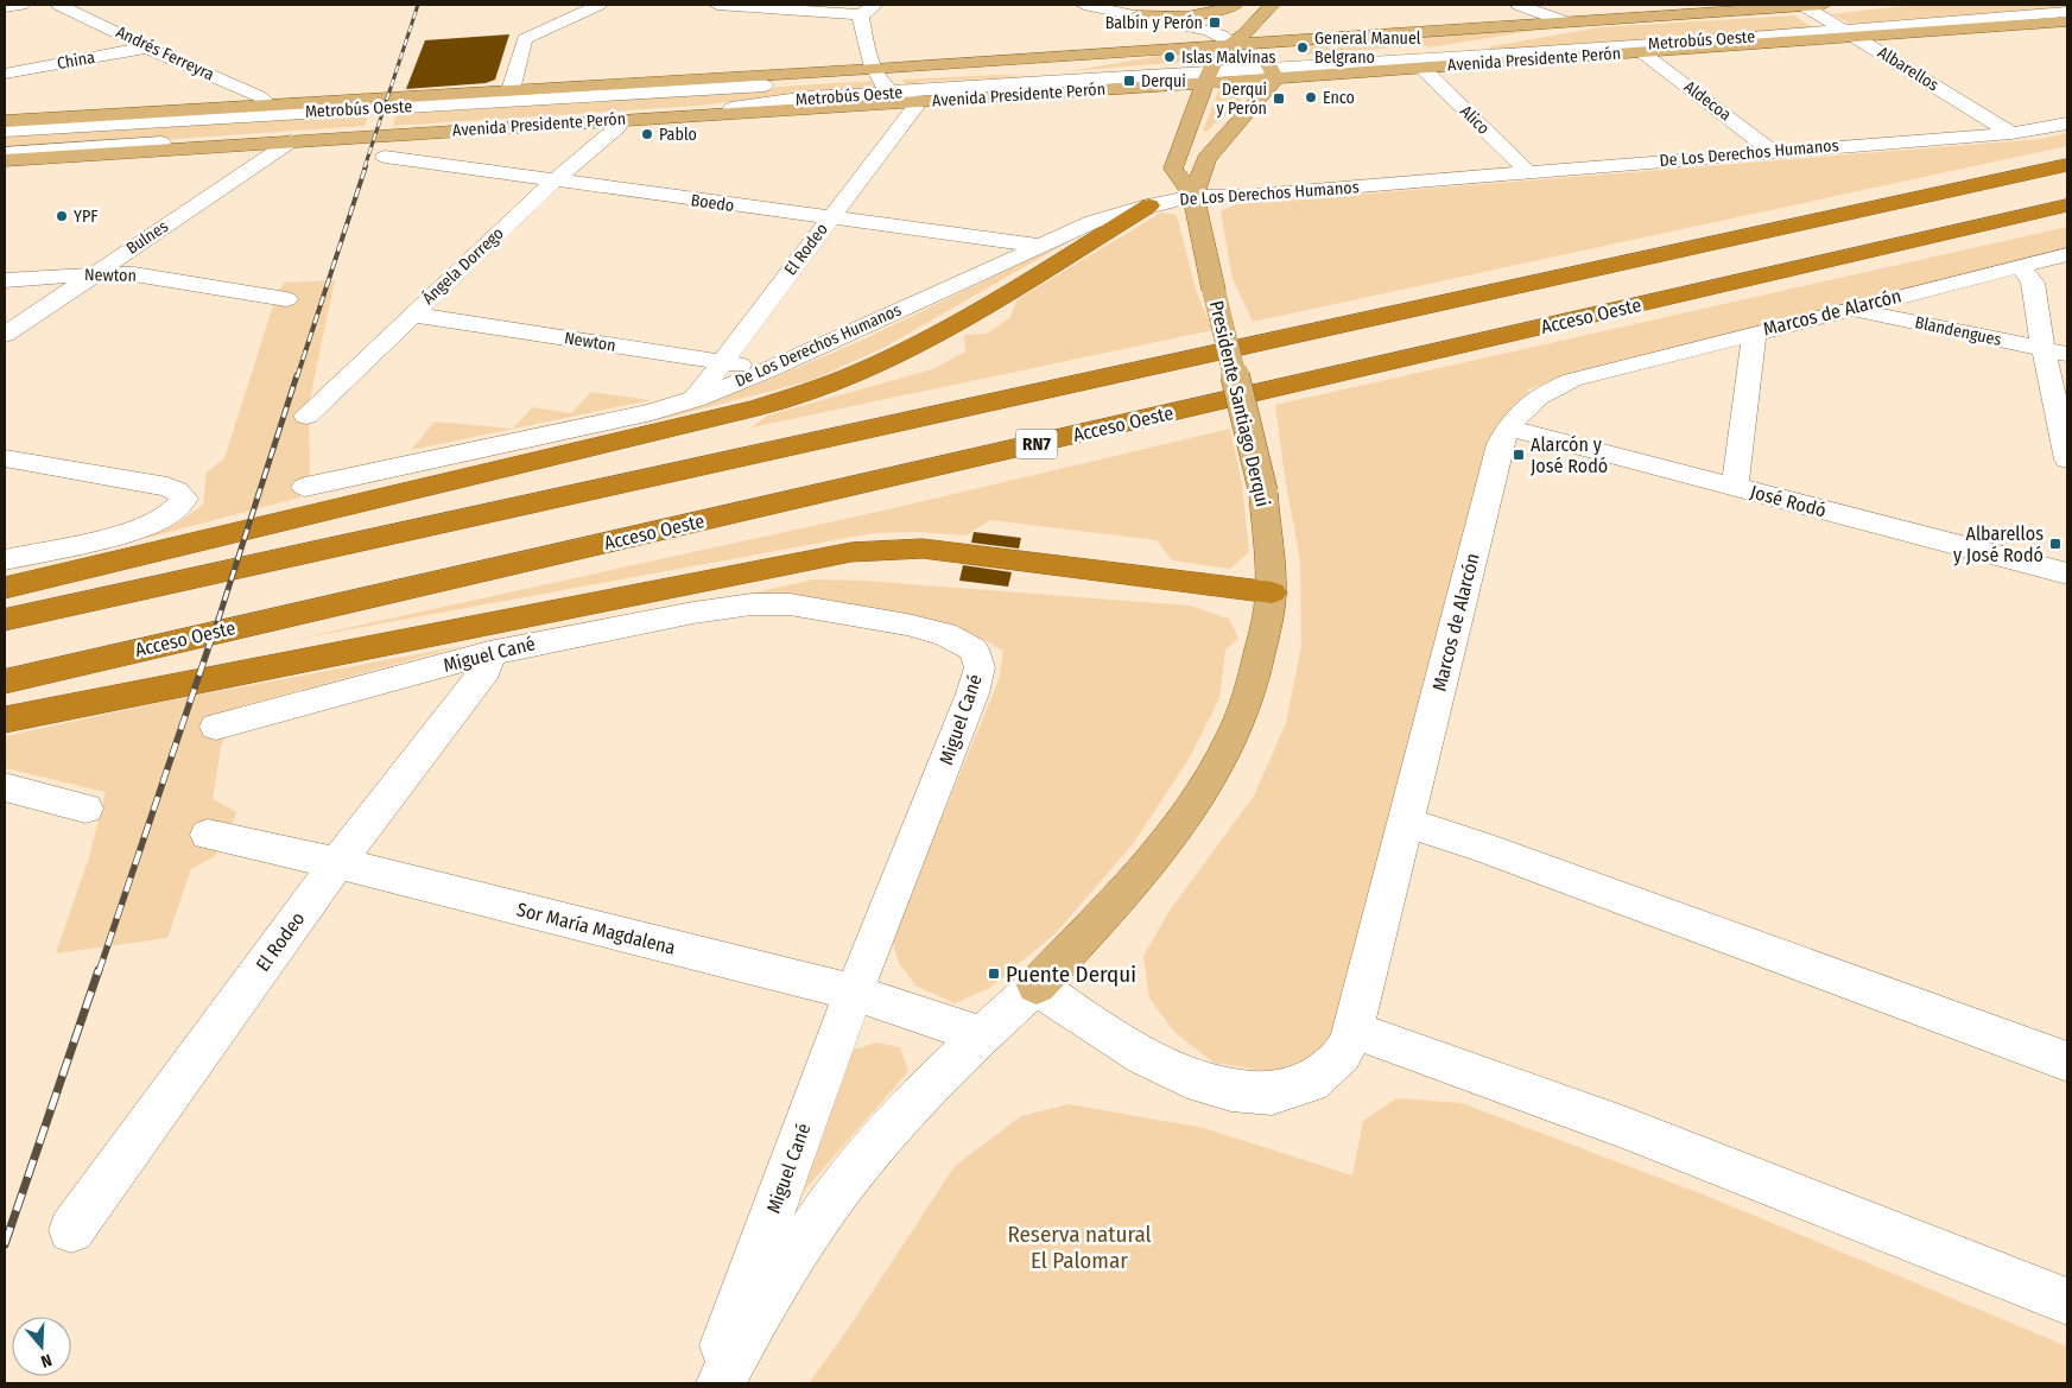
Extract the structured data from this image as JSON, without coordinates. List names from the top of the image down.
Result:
{
  "streets": {
    "highway": ["Acceso Oeste", "RN7"],
    "main road": ["Avenida Presidente Perón", "Presidente Santiago Derqui"],
    "street": [
      "Metrobús Oeste",
      "Andrés Ferreyra",
      "China",
      "Albarellos",
      "Aldecoa",
      "Alico",
      "De Los Derechos Humanos",
      "Boedo",
      "Bulnes",
      "El Rodeo",
      "Ángela Dorrego",
      "Newton",
      "Marcos de Alarcón",
      "Blandengues",
      "José Rodó",
      "Miguel Cané",
      "Sor María Magdalena"
    ]
  },
  "crossings": [
    ["Metrobús Oeste", "Avenida Presidente Perón"],
    ["Metrobús Oeste", "Albarellos"],
    ["Metrobús Oeste", "El Rodeo"],
    ["Metrobús Oeste", "Presidente Santiago Derqui"],
    ["Andrés Ferreyra", "Avenida Presidente Perón"],
    ["Andrés Ferreyra", "China"],
    ["Avenida Presidente Perón", "Albarellos"],
    ["Avenida Presidente Perón", "Aldecoa"],
    ["Avenida Presidente Perón", "Alico"],
    ["Avenida Presidente Perón", "Bulnes"],
    ["Avenida Presidente Perón", "El Rodeo"],
    ["Avenida Presidente Perón", "Ángela Dorrego"],
    ["Avenida Presidente Perón", "Presidente Santiago Derqui"],
    ["Albarellos", "De Los Derechos Humanos"],
    ["Aldecoa", "De Los Derechos Humanos"],
    ["Alico", "De Los Derechos Humanos"],
    ["De Los Derechos Humanos", "Boedo"],
    ["De Los Derechos Humanos", "El Rodeo"],
    ["De Los Derechos Humanos", "Newton"],
    ["De Los Derechos Humanos", "Presidente Santiago Derqui"],
    ["Boedo", "El Rodeo"],
    ["Boedo", "Ángela Dorrego"],
    ["Bulnes", "Newton"],
    ["El Rodeo", "Newton"],
    ["El Rodeo", "Miguel Cané"],
    ["El Rodeo", "Sor María Magdalena"],
    ["Ángela Dorrego", "Newton"],
    ["Marcos de Alarcón", "Blandengues"],
    ["Marcos de Alarcón", "Presidente Santiago Derqui"],
    ["Marcos de Alarcón", "José Rodó"],
    ["Presidente Santiago Derqui", "Sor María Magdalena"],
    ["Miguel Cané", "Sor María Magdalena"]
  ],
  "parks": ["Reserva natural El Palomar"],
  "places": {
    "transit": [
      "Balbín y Perón",
      "Derqui",
      "Derqui y Perón",
      "Alarcón y José Rodó",
      "Albarellos y José Rodó",
      "Puente Derqui"
    ],
    "other": [
      "General Manuel Belgrano",
      "Islas Malvinas",
      "Enco",
      "Pablo",
      "YPF"
    ]
  },
  "north": "bottom"
}
